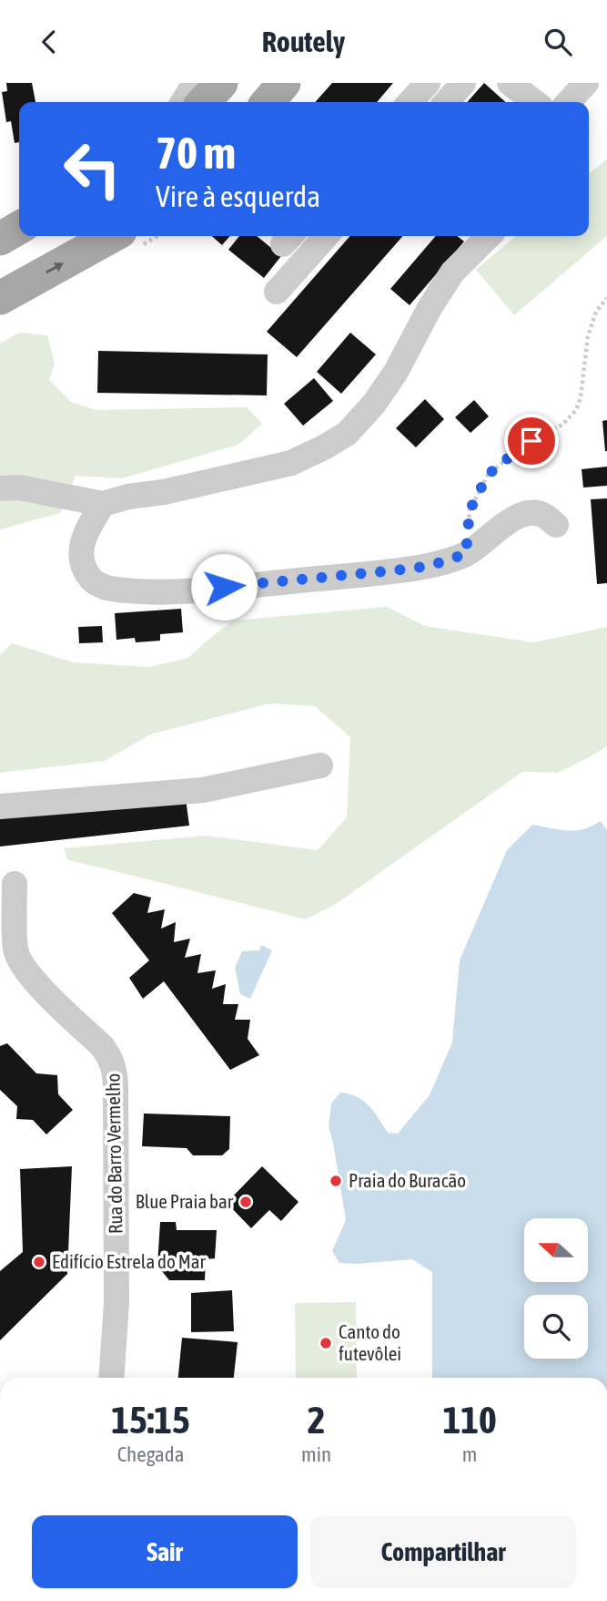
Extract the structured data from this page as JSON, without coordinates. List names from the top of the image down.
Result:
{
  "streets": {
    "street": ["Rua do Barro Vermelho"]
  },
  "places": [
    "Praia do Buracão",
    "Blue Praia bar",
    "Edifício Estrela do Mar",
    "Canto do futevôlei"
  ],
  "north": "left",
  "page": {
    "header": "Routely",
    "turn": ["70 m", "Vire à esquerda"],
    "eta": [
      "15:15",
      "Chegada",
      "2",
      "min",
      "110",
      "m"
    ],
    "buttons": ["Sair", "Compartilhar"]
  }
}
